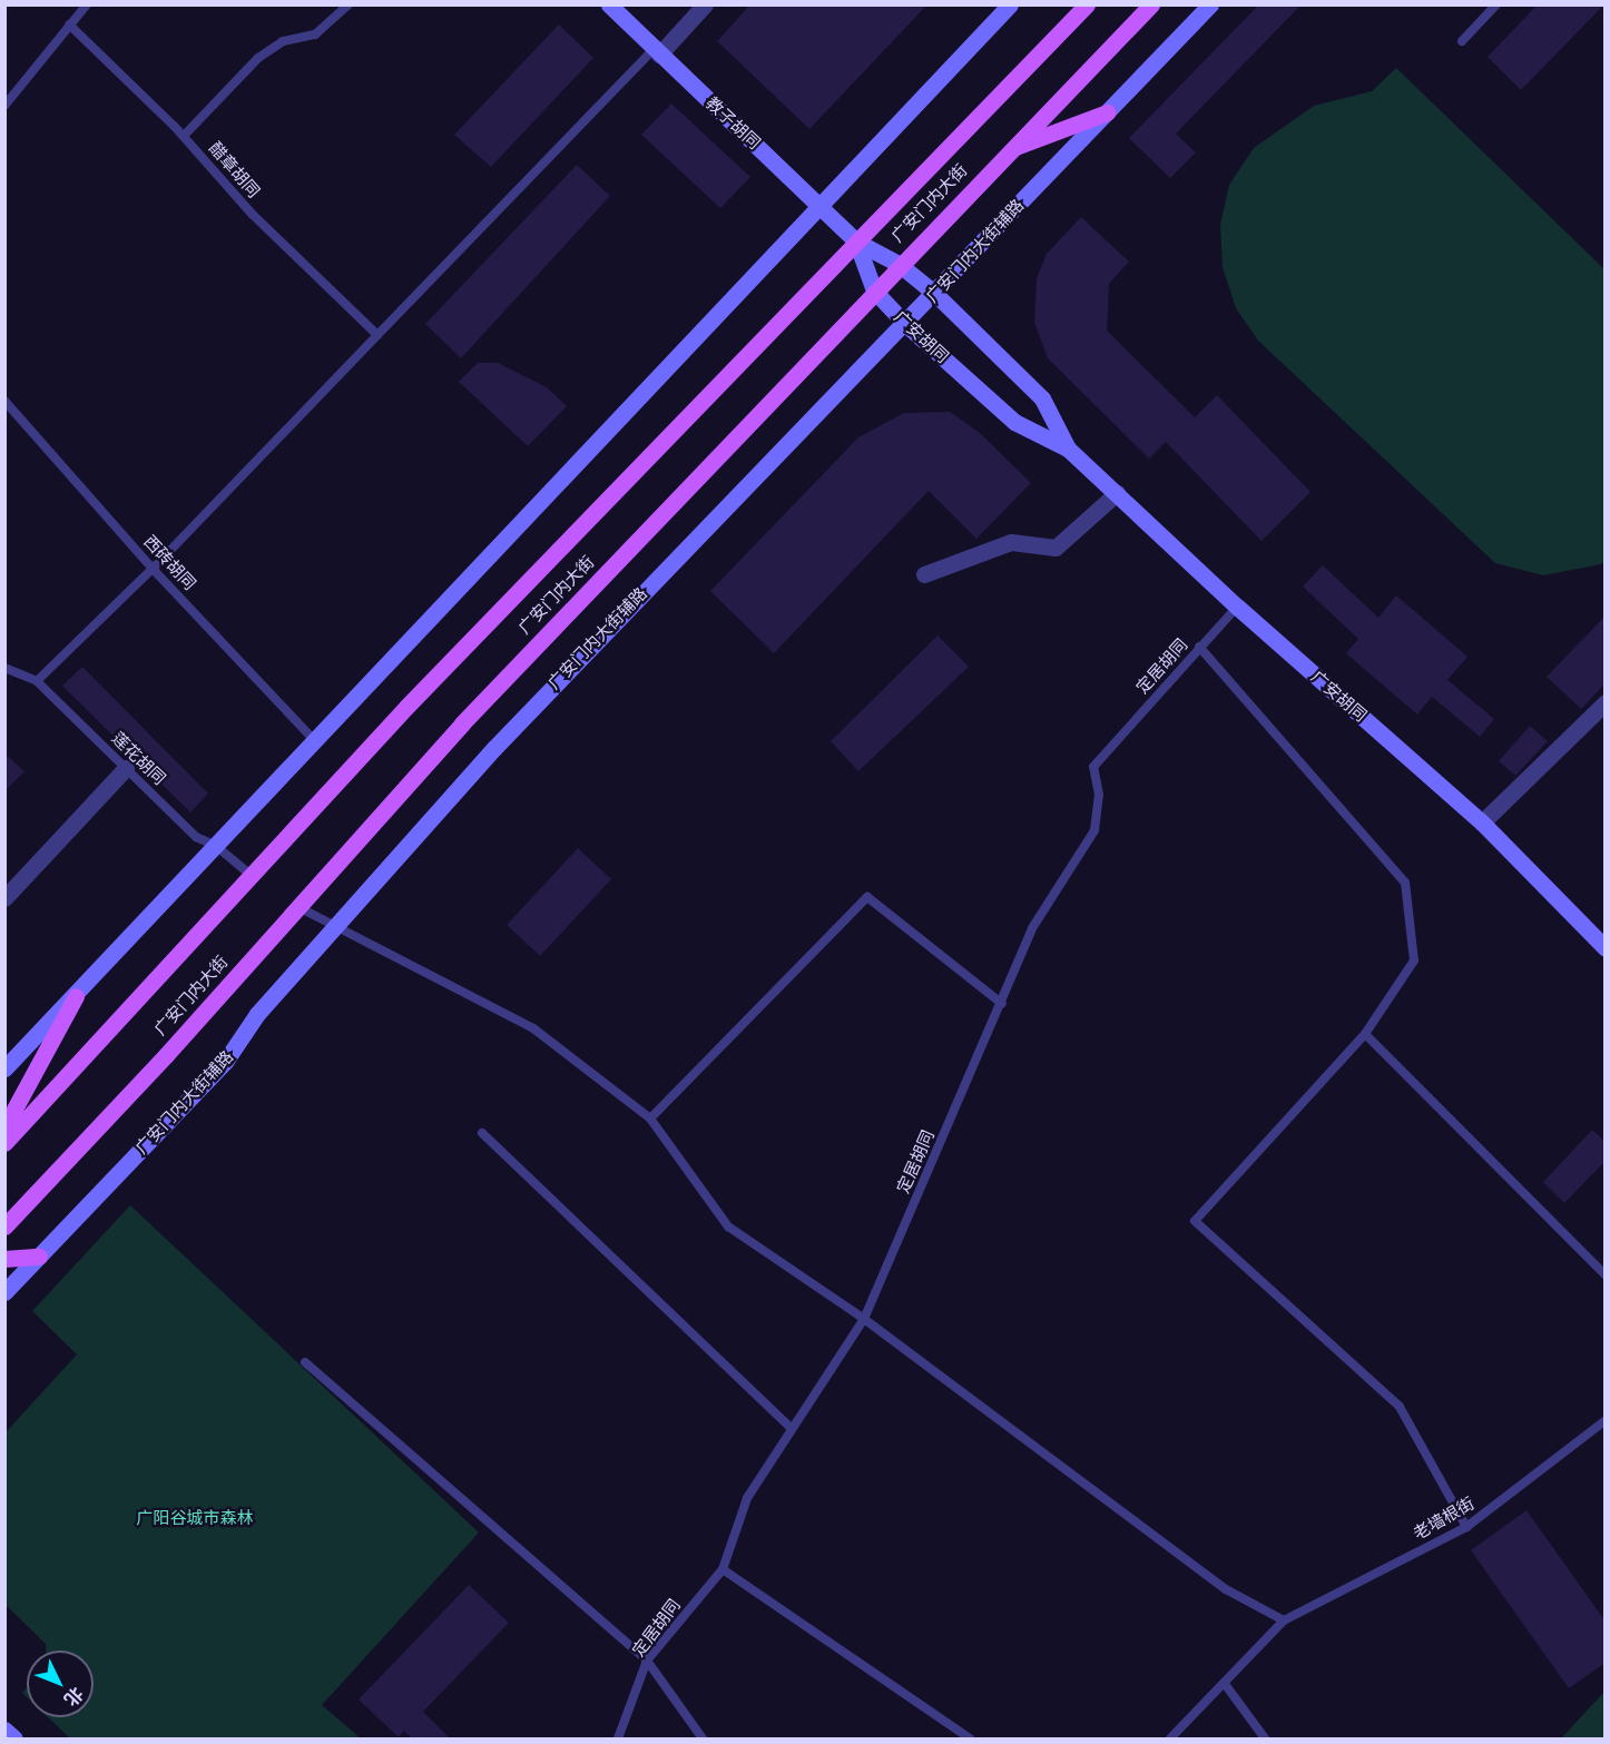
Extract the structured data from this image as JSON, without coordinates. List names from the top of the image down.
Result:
{
  "streets": {
    "main road": ["广安门内大街"],
    "street": ["教子胡同", "广安门内大街辅路", "广安胡同"],
    "lane": [
      "醋章胡同",
      "西砖胡同",
      "定居胡同",
      "莲花胡同",
      "老墙根街"
    ]
  },
  "crossings": [
    ["教子胡同", "广安门内大街"],
    ["教子胡同", "广安胡同"],
    ["广安门内大街", "广安胡同"],
    ["广安门内大街", "莲花胡同"],
    ["广安门内大街辅路", "广安胡同"],
    ["广安胡同", "定居胡同"]
  ],
  "parks": ["广阳谷城市森林"],
  "north": "bottom right"
}
